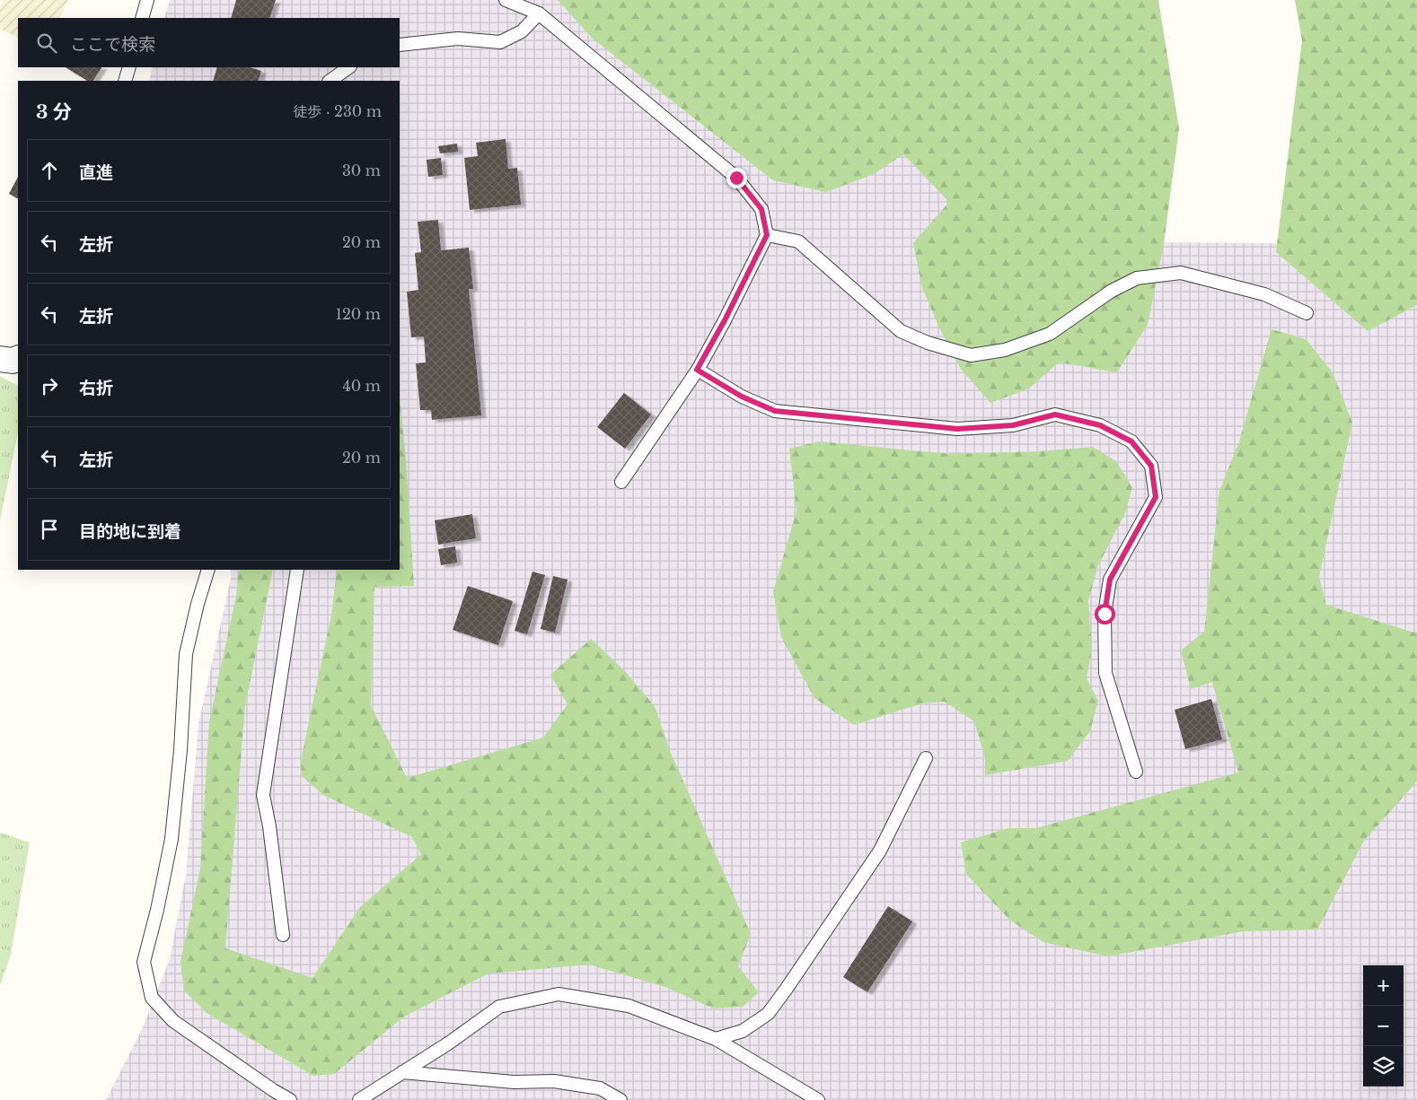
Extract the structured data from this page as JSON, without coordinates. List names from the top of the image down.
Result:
{
  "page": {
    "search": "ここで検索",
    "heading": ["3 分", "徒歩 · 230 m"],
    "list": [
      ["直進", "30 m"],
      ["左折", "20 m"],
      ["左折", "120 m"],
      ["右折", "40 m"],
      ["左折", "20 m"],
      "目的地に到着"
    ],
    "map_buttons": ["+", "−"]
  }
}
